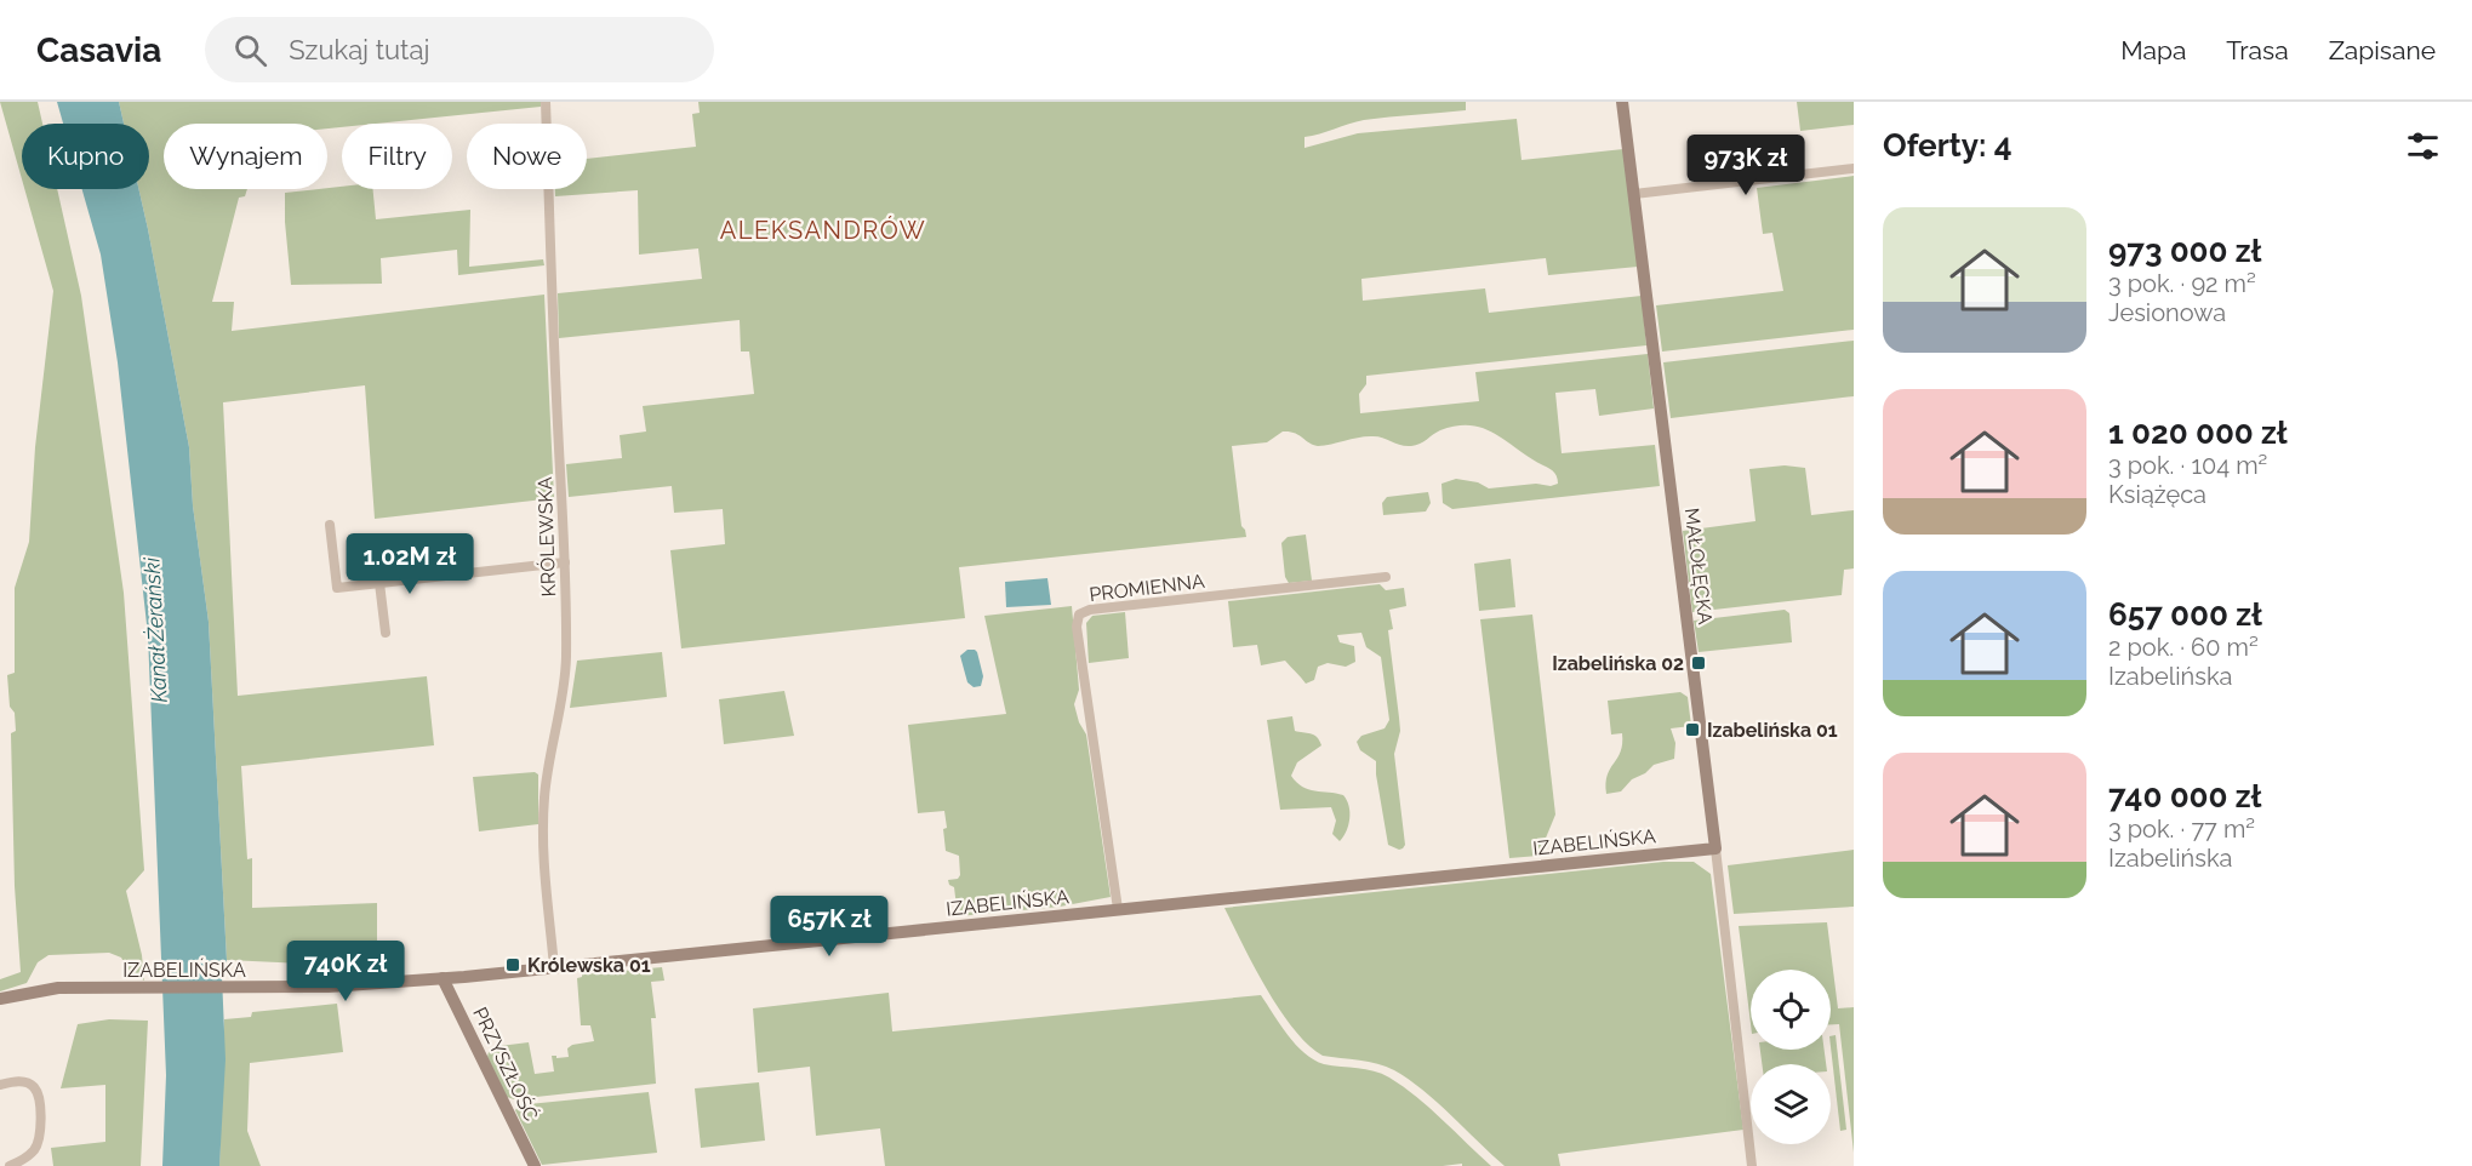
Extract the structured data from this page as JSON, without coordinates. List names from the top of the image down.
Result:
{
  "streets": {
    "street": [
      "KRÓLEWSKA",
      "MAŁOŁĘCKA",
      "PROMIENNA",
      "IZABELIŃSKA",
      "PRZYSZŁOŚĆ"
    ]
  },
  "crossings": [
    ["KRÓLEWSKA", "IZABELIŃSKA"],
    ["MAŁOŁĘCKA", "IZABELIŃSKA"],
    ["PROMIENNA", "IZABELIŃSKA"],
    ["IZABELIŃSKA", "PRZYSZŁOŚĆ"]
  ],
  "districts": ["ALEKSANDRÓW"],
  "water": ["Kanał Żerański"],
  "places": {
    "transit": ["Izabelińska 02", "Izabelińska 01", "Królewska 01"]
  },
  "page": {
    "header": "Casavia",
    "search": "Szukaj tutaj",
    "nav": ["Mapa", "Trasa", "Zapisane"],
    "heading": "Oferty: 4",
    "chip": [
      "Kupno",
      "Wynajem",
      "Filtry",
      "Nowe"
    ],
    "price": [
      "973K zł",
      "1.02M zł",
      "657K zł",
      "740K zł"
    ],
    "list": [
      {
        "name": "973 000 zł",
        "note": "3 pok. · 92 m² · Jesionowa"
      },
      {
        "name": "1 020 000 zł",
        "note": "3 pok. · 104 m² · Książęca"
      },
      {
        "name": "657 000 zł",
        "note": "2 pok. · 60 m² · Izabelińska"
      },
      {
        "name": "740 000 zł",
        "note": "3 pok. · 77 m² · Izabelińska"
      }
    ]
  }
}
